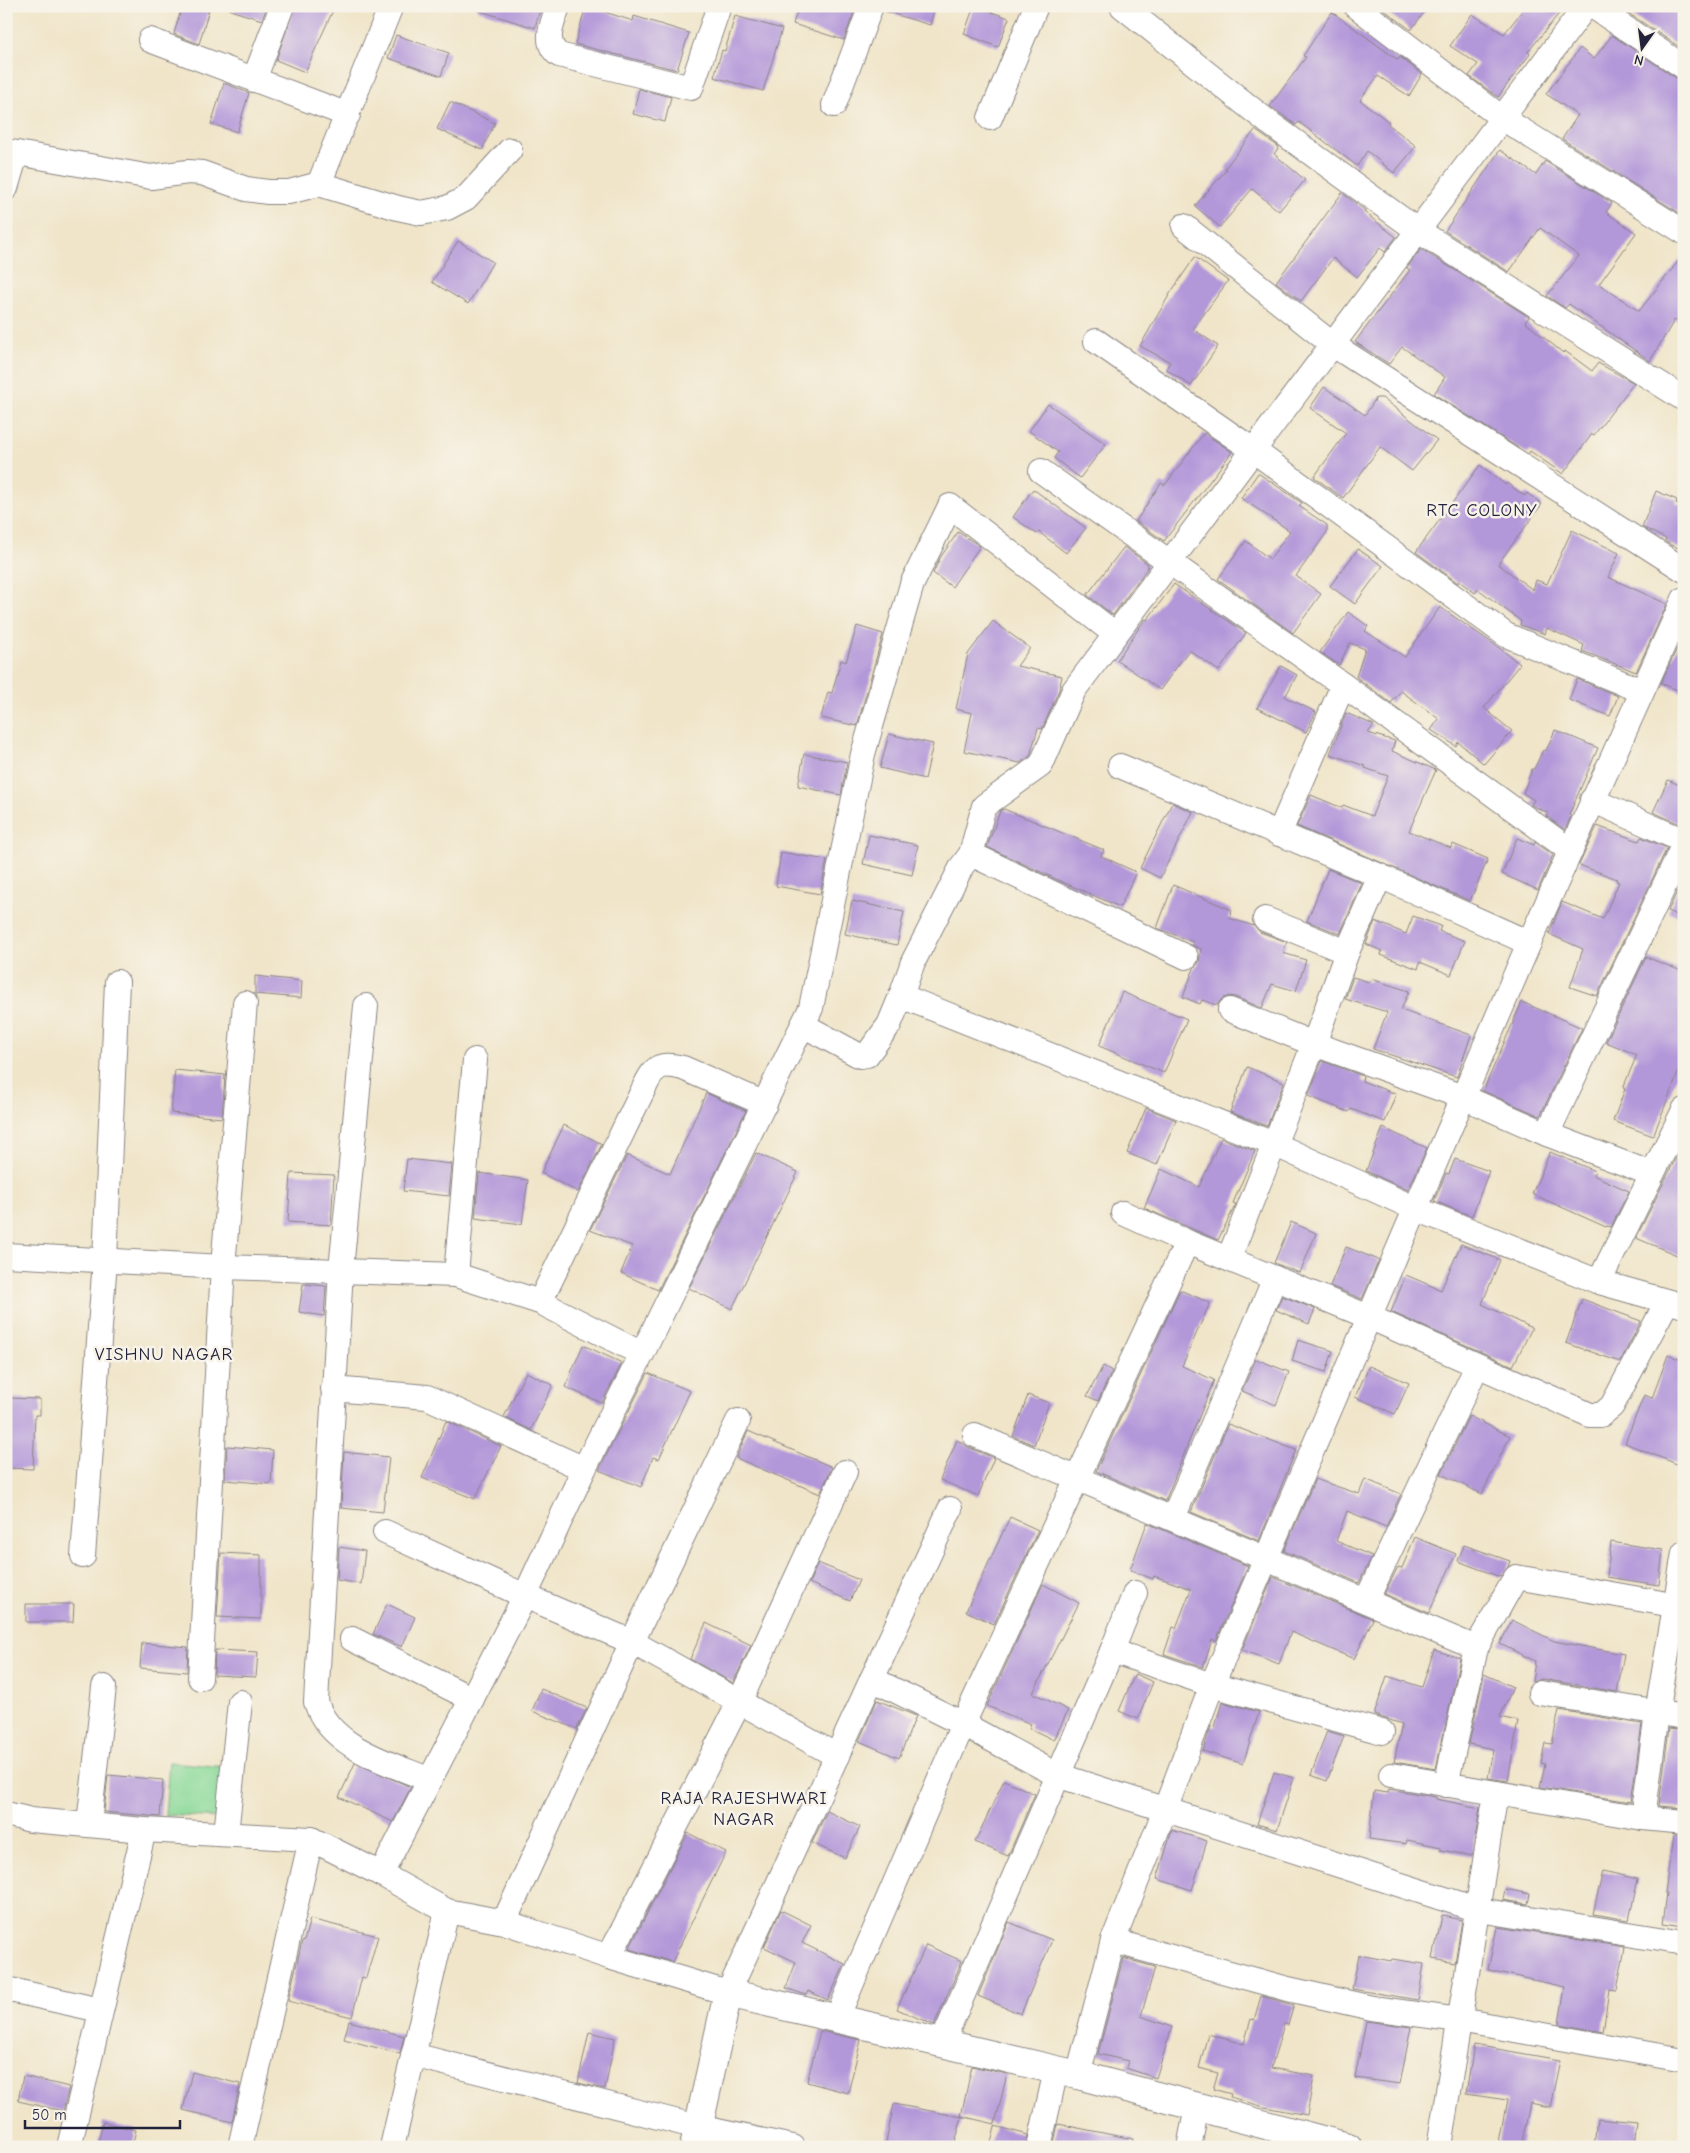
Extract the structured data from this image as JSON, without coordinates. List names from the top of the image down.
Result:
{
  "districts": ["RTC COLONY", "VISHNU NAGAR", "RAJA RAJESHWARI NAGAR"],
  "scale_bar": "50 m",
  "north": "bottom"
}
